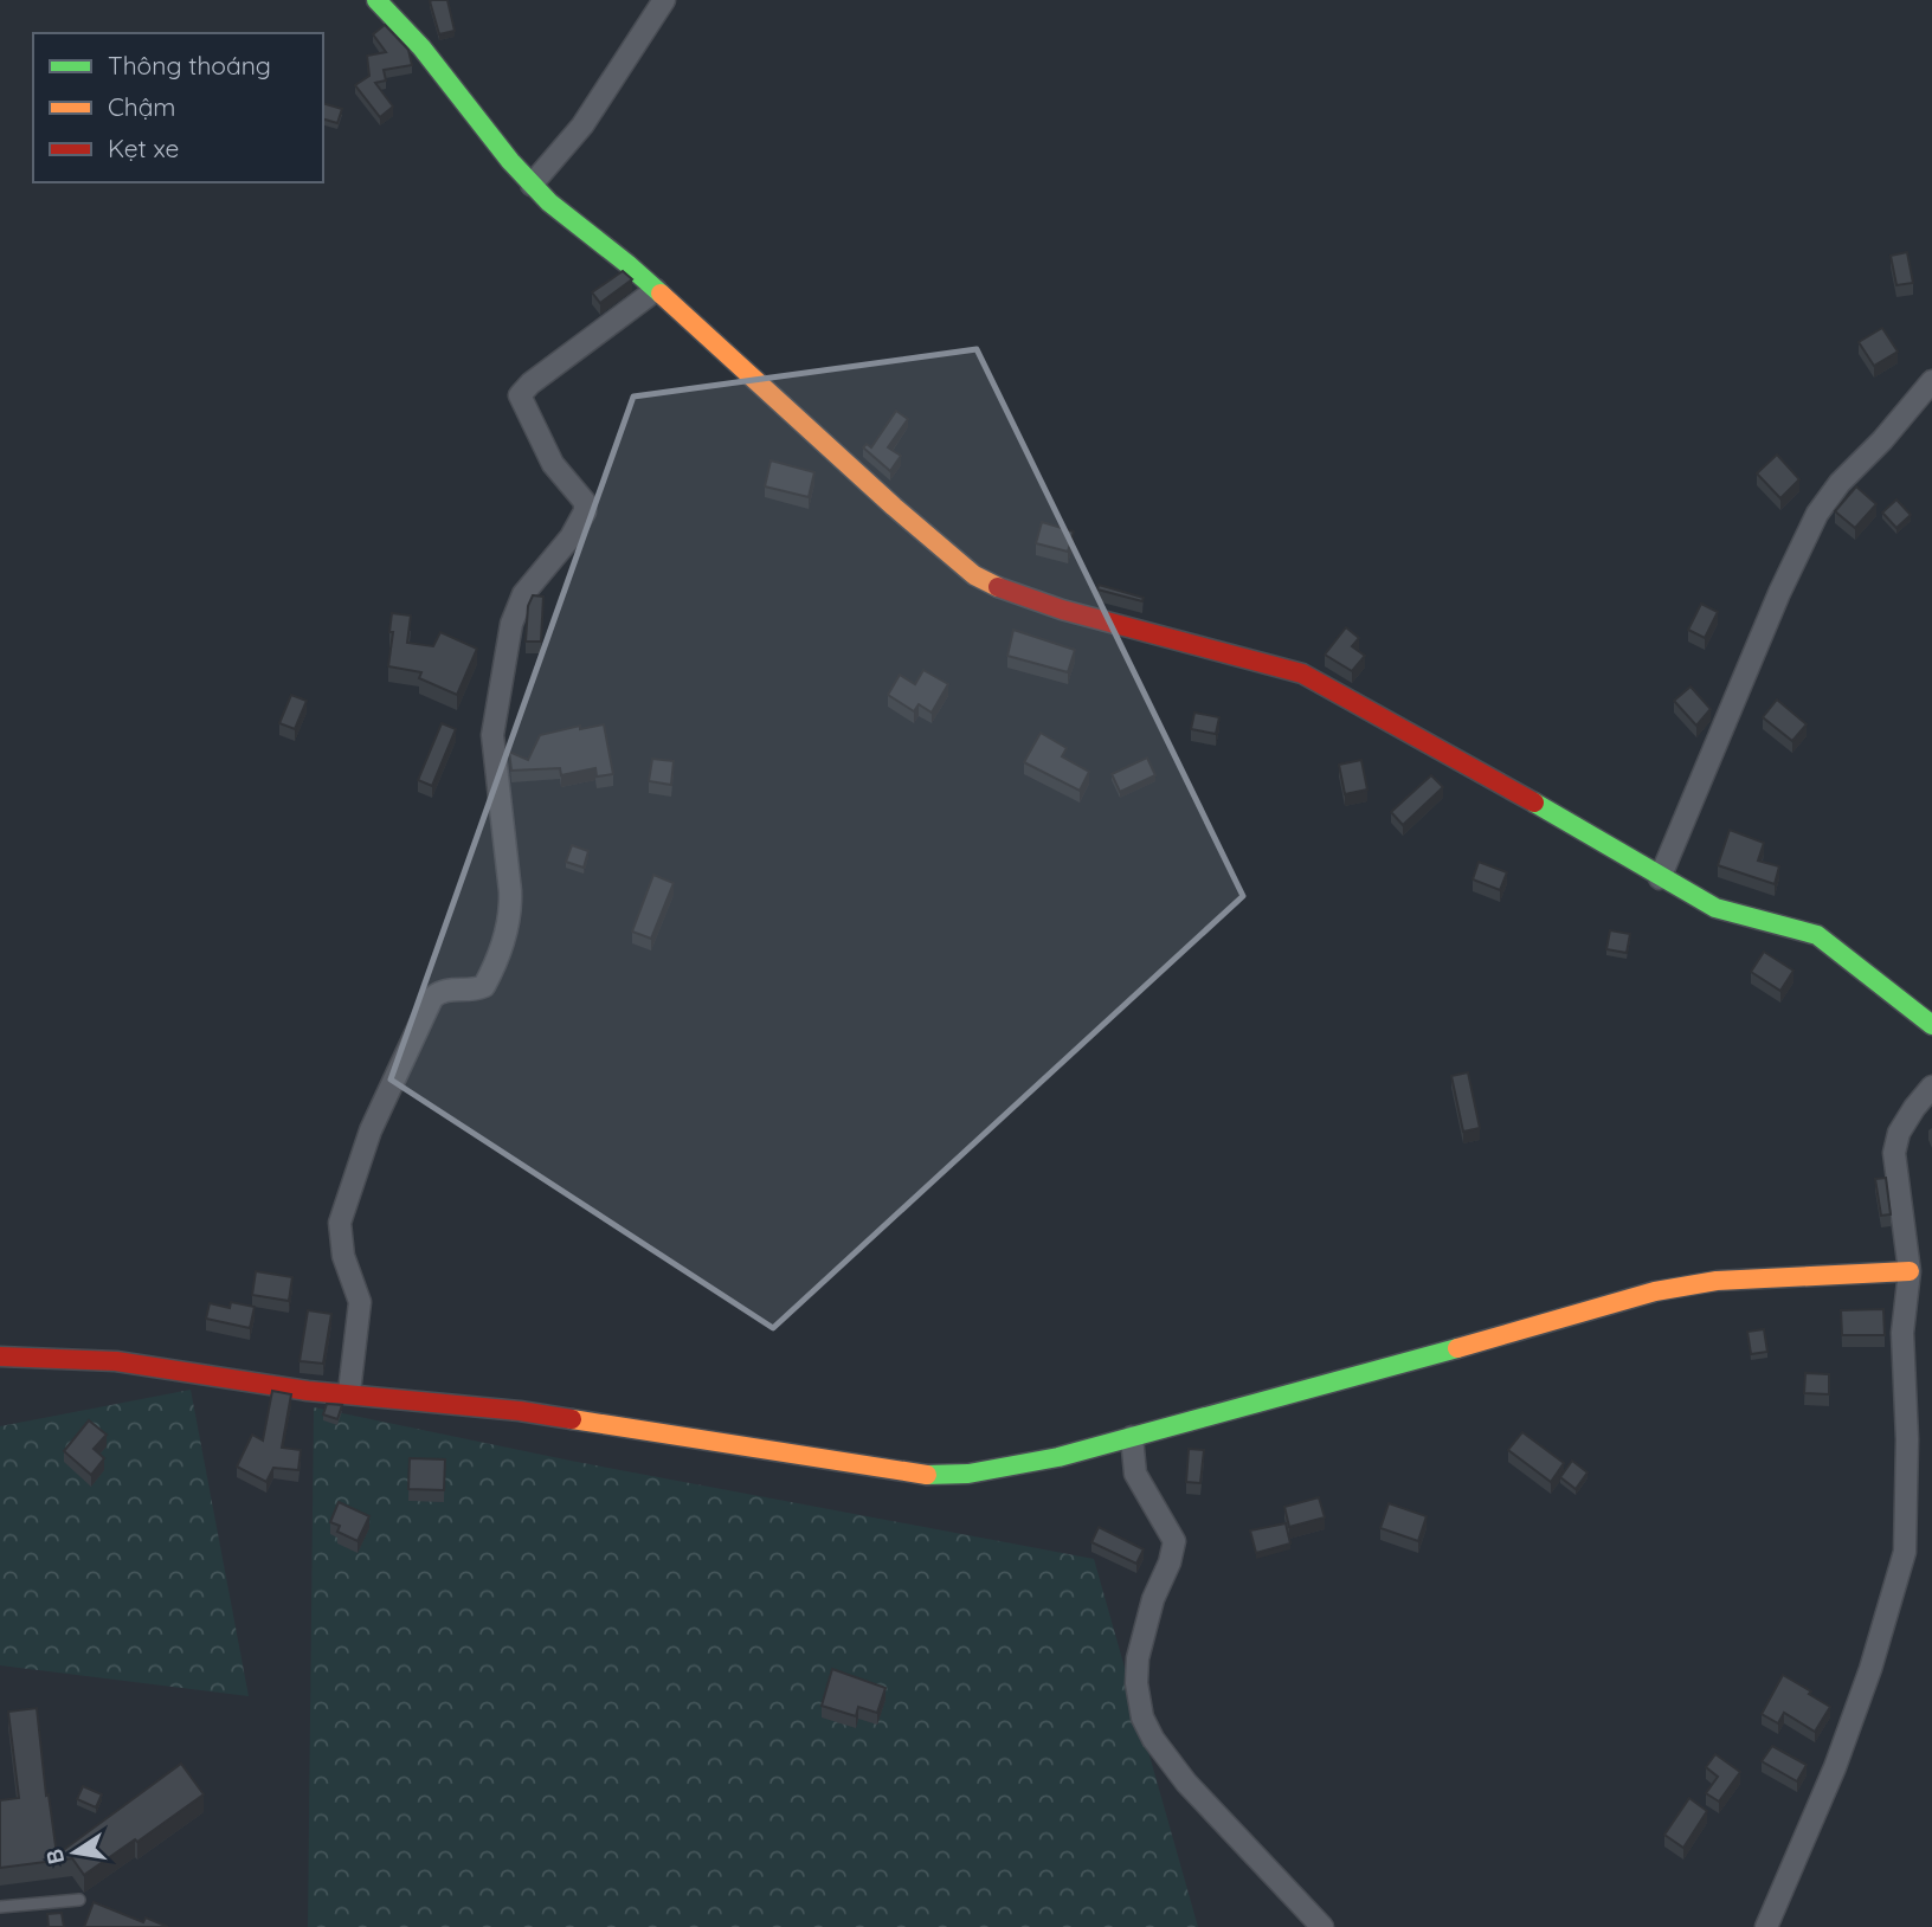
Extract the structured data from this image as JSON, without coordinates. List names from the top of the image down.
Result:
{
  "legend": ["Thông thoáng", "Chậm", "Kẹt xe"],
  "north": "left"
}
